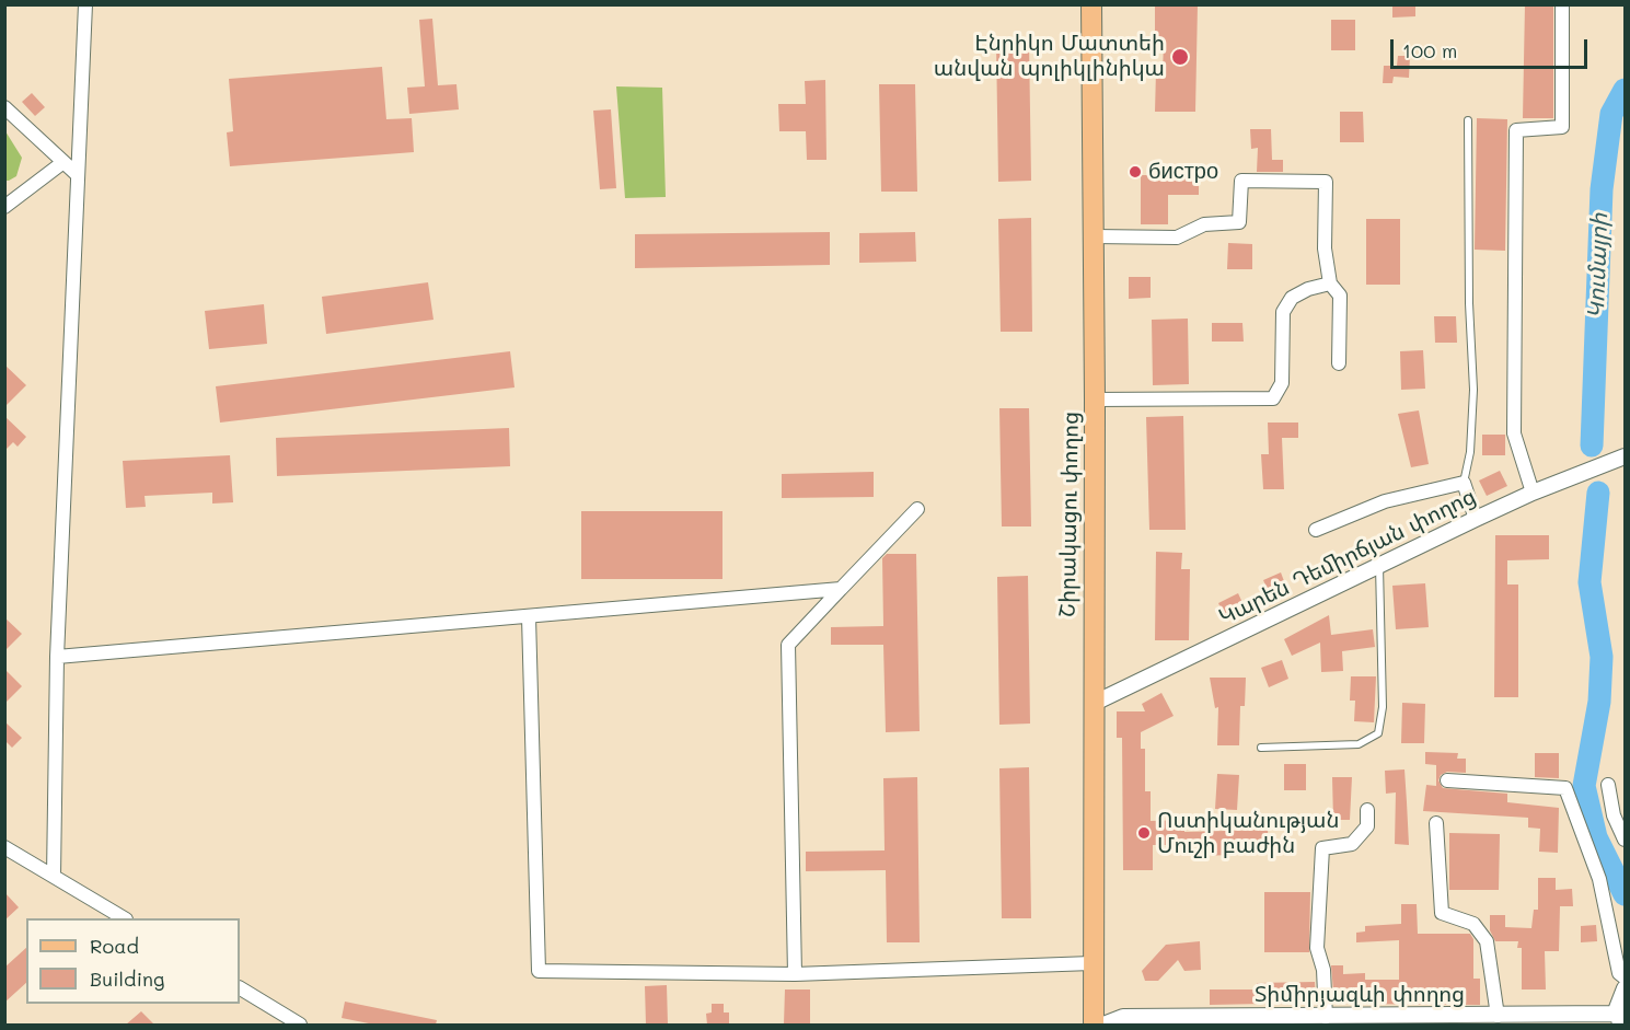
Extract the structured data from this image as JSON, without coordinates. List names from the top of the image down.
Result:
{
  "streets": {
    "main road": ["Շիրակացու փողոց"],
    "street": ["Կարեն Դեմիրճյան փողոց", "Տիմիրյազևի փողոց"]
  },
  "crossings": [
    ["Շիրակացու փողոց", "Կարեն Դեմիրճյան փողոց"]
  ],
  "water": ["Կումայրի"],
  "places": ["Էնրիկո Մատտեի անվան պոլիկլինիկա", "бистро", "Ոստիկանության Մուշի բաժին"],
  "legend": ["Road", "Building"],
  "scale_bar": "100 m"
}
